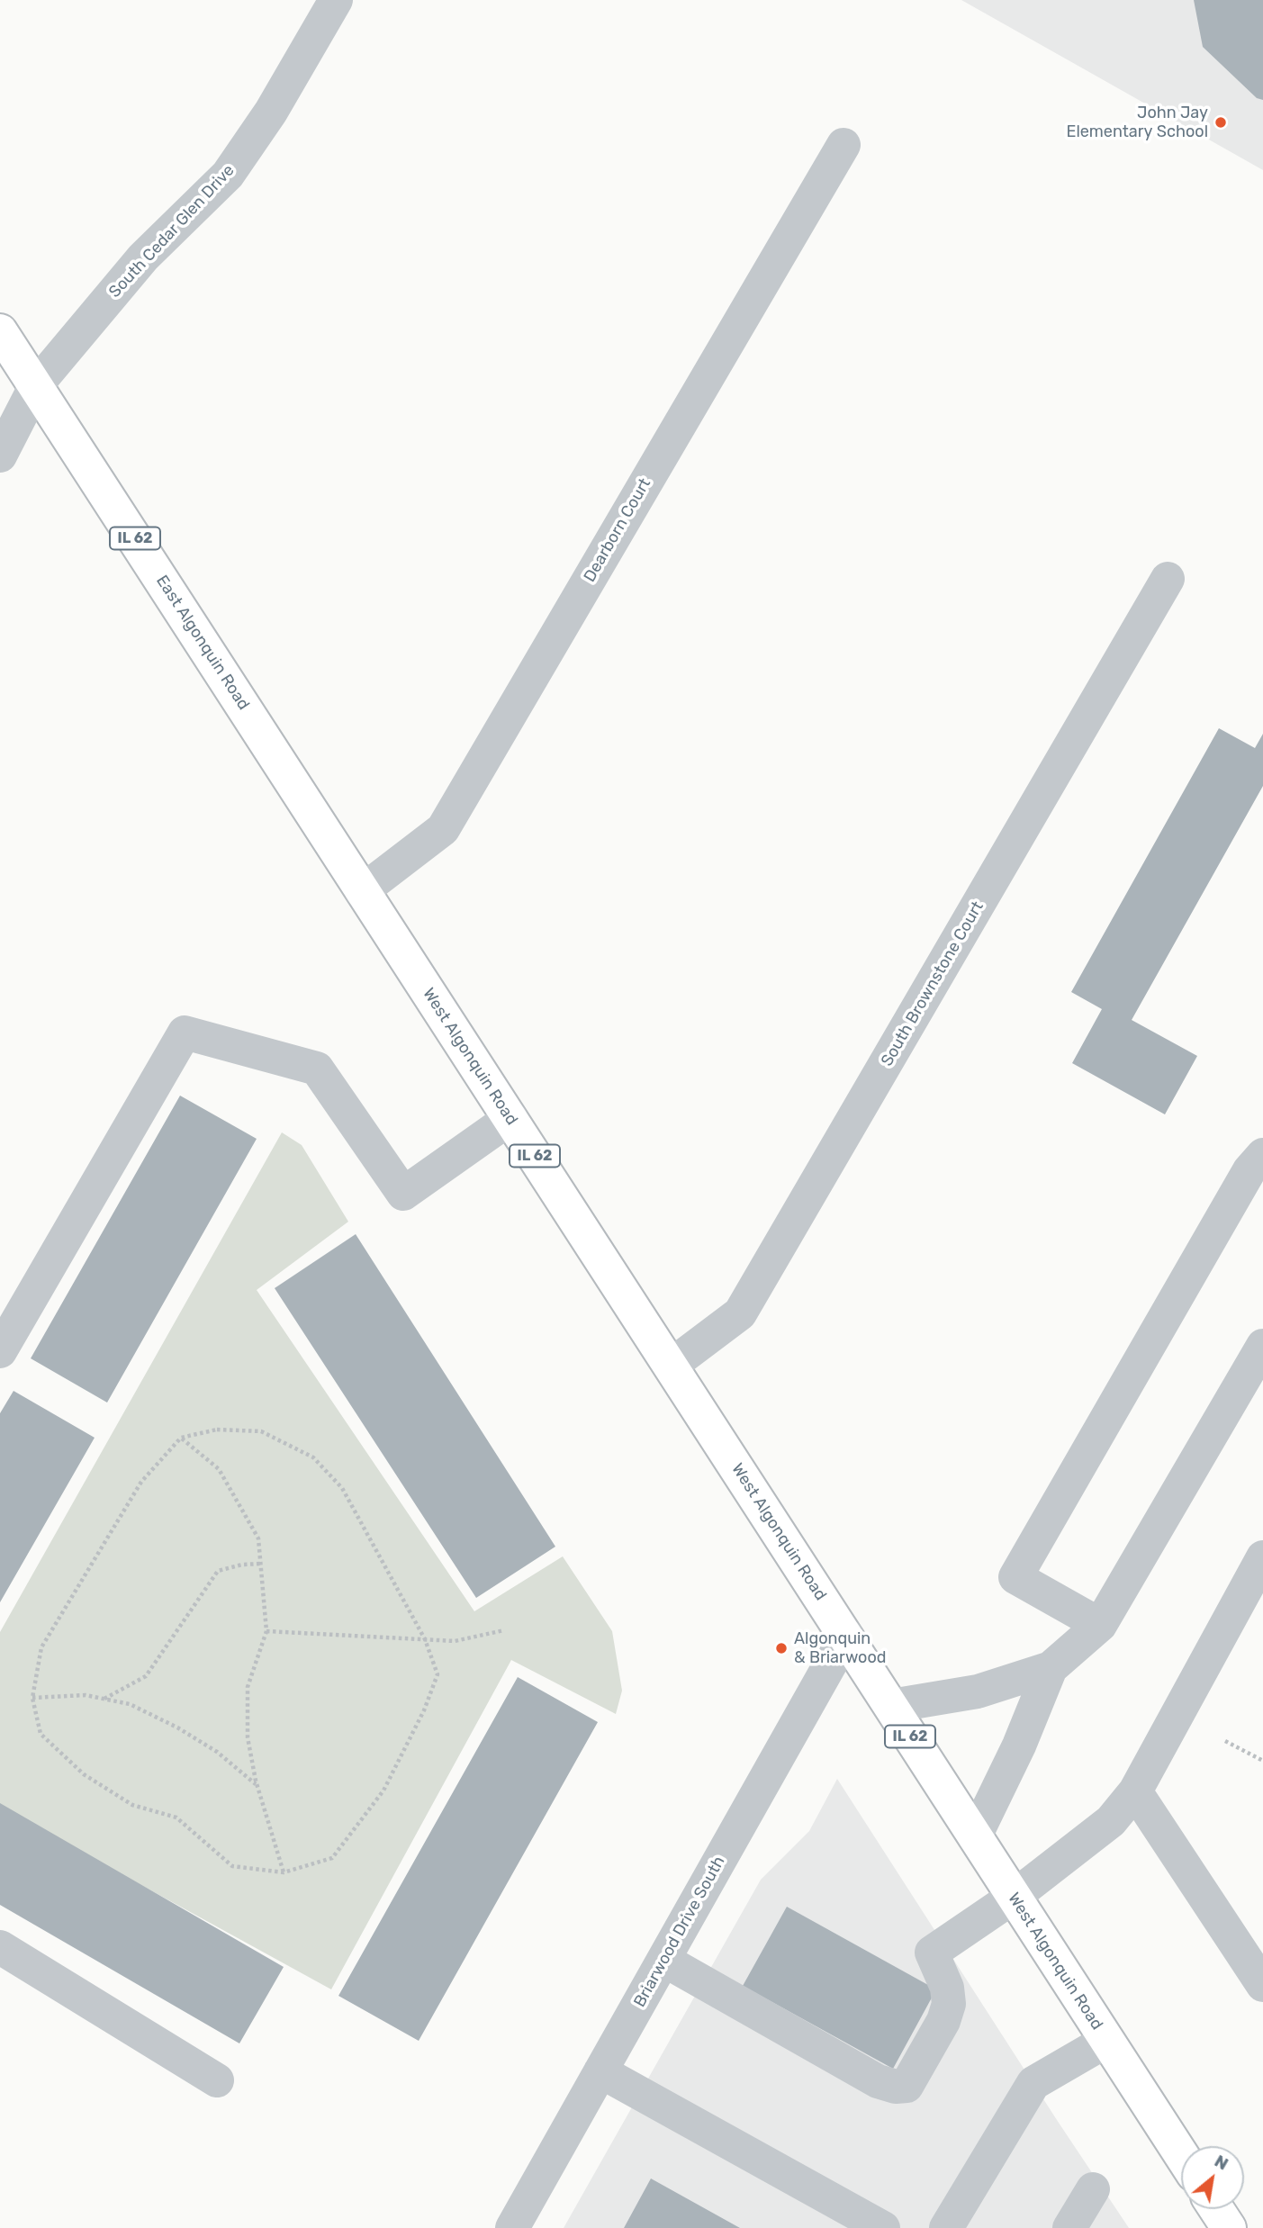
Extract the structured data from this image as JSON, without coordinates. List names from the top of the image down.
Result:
{
  "streets": {
    "main road": ["IL 62", "East Algonquin Road", "West Algonquin Road"],
    "street": [
      "South Cedar Glen Drive",
      "Dearborn Court",
      "South Brownstone Court",
      "Briarwood Drive South"
    ]
  },
  "crossings": [
    ["South Cedar Glen Drive", "East Algonquin Road"],
    ["Dearborn Court", "East Algonquin Road"],
    ["Dearborn Court", "West Algonquin Road"],
    ["East Algonquin Road", "West Algonquin Road"],
    ["South Brownstone Court", "West Algonquin Road"],
    ["West Algonquin Road", "Briarwood Drive South"]
  ],
  "places": ["John Jay Elementary School", "Algonquin & Briarwood"],
  "north": "top right"
}
